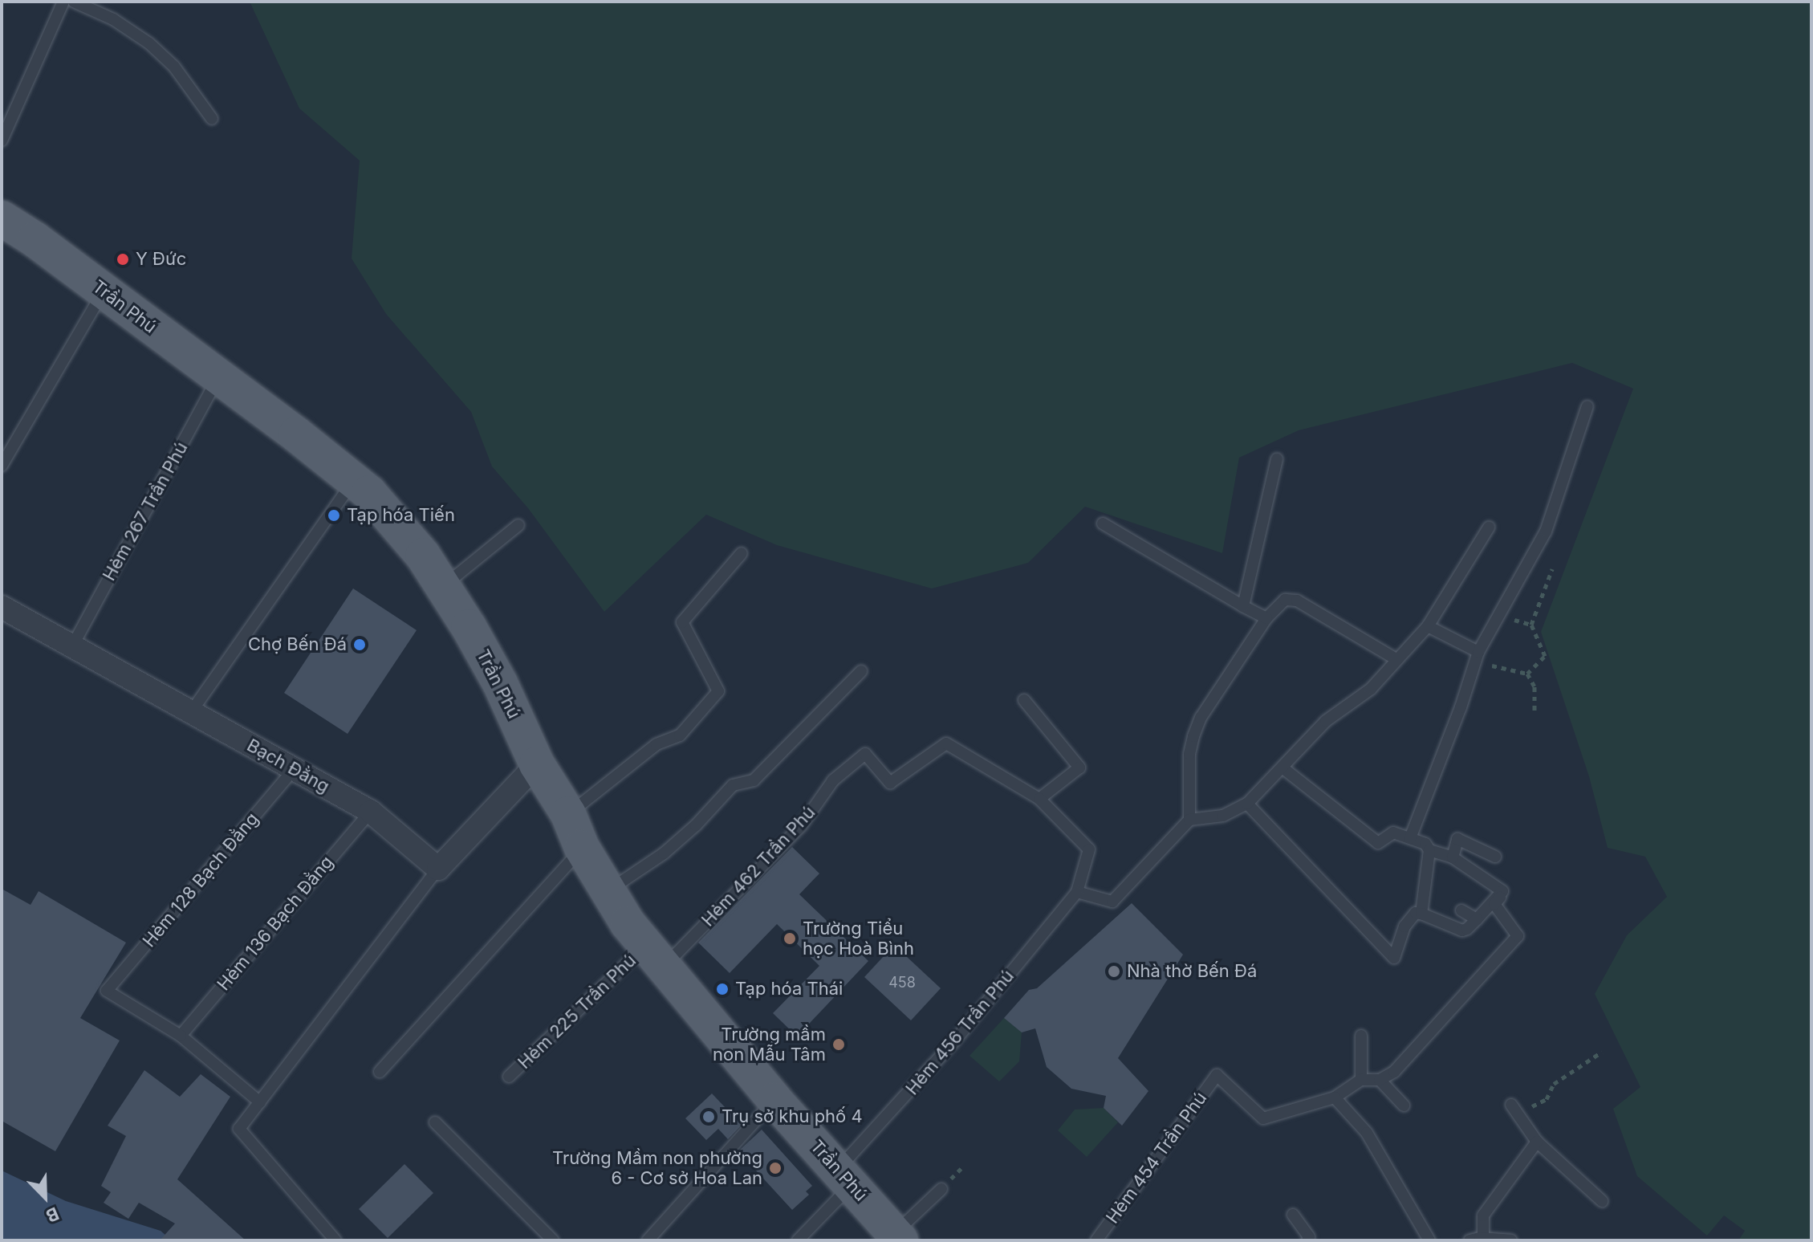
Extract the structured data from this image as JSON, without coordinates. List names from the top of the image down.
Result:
{
  "streets": {
    "main road": ["Trần Phú"],
    "street": ["Bạch Đằng"],
    "lane": [
      "Hẻm 267 Trần Phú",
      "Hẻm 462 Trần Phú",
      "Hẻm 128 Bạch Đằng",
      "Hẻm 136 Bạch Đằng",
      "Hẻm 225 Trần Phú",
      "Hẻm 456 Trần Phú",
      "Hẻm 454 Trần Phú"
    ]
  },
  "crossings": [
    ["Trần Phú", "Hẻm 267 Trần Phú"],
    ["Trần Phú", "Hẻm 462 Trần Phú"],
    ["Trần Phú", "Hẻm 225 Trần Phú"],
    ["Trần Phú", "Hẻm 456 Trần Phú"],
    ["Hẻm 267 Trần Phú", "Bạch Đằng"],
    ["Bạch Đằng", "Hẻm 128 Bạch Đằng"],
    ["Bạch Đằng", "Hẻm 136 Bạch Đằng"],
    ["Hẻm 462 Trần Phú", "Hẻm 225 Trần Phú"],
    ["Hẻm 462 Trần Phú", "Hẻm 456 Trần Phú"],
    ["Hẻm 128 Bạch Đằng", "Hẻm 136 Bạch Đằng"]
  ],
  "places": [
    "Y Đức",
    "Tạp hóa Tiến",
    "Chợ Bến Đá",
    "Trường Tiểu học Hoà Bình",
    "Nhà thờ Bến Đá",
    "Tạp hóa Thái",
    "Trường mầm non Mẫu Tâm",
    "Trụ sở khu phố 4",
    "Trường Mầm non phường 6 - Cơ sở Hoa Lan"
  ],
  "house_numbers": ["458"],
  "north": "bottom right"
}
